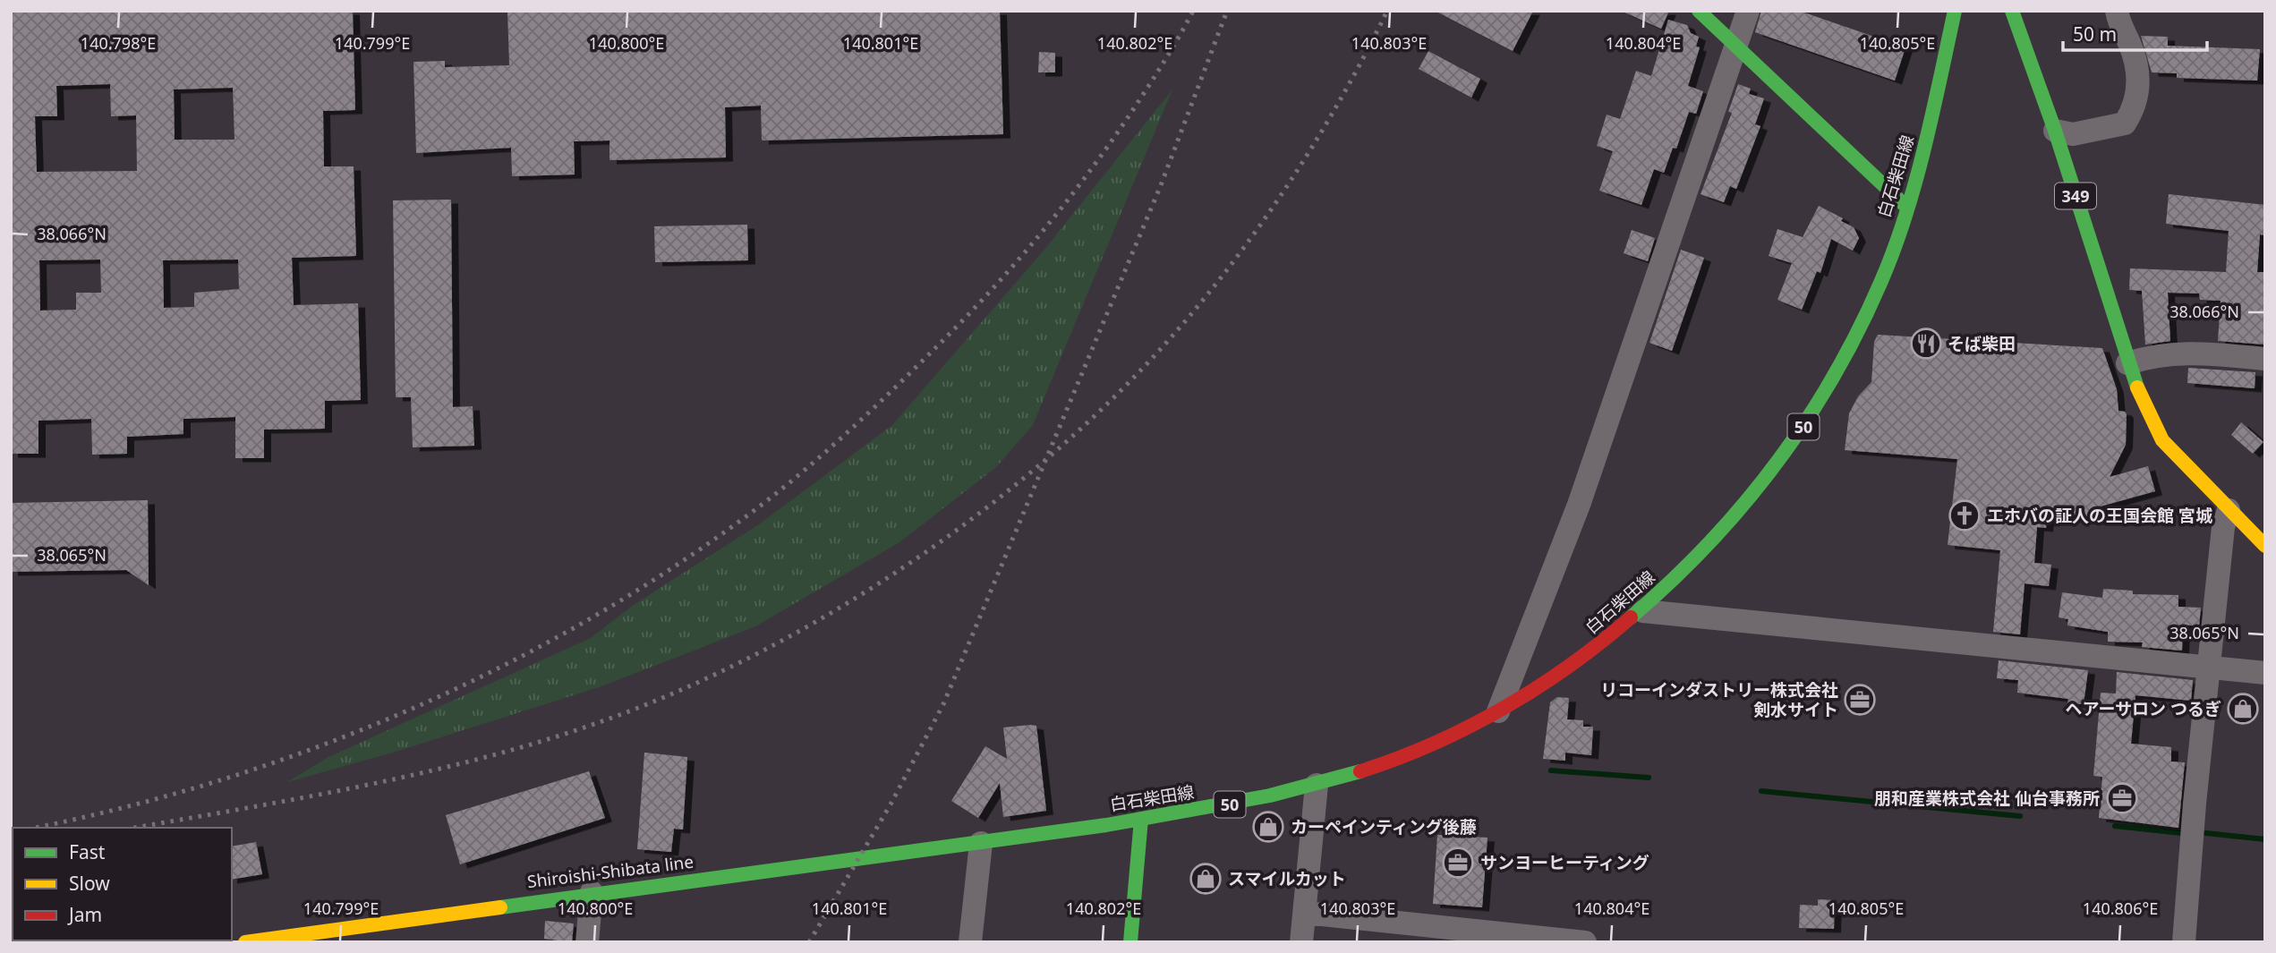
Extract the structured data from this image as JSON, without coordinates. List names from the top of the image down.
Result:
{
  "streets": {
    "main road": [
      "白石柴田線",
      "349",
      "50",
      "Shiroishi-Shibata line"
    ]
  },
  "crossings": [
    ["白石柴田線", "Shiroishi-Shibata line"]
  ],
  "places": {
    "restaurant": ["そば柴田"],
    "church": ["エホバの証人の王国会館 宮城"],
    "office": ["リコーインダストリー株式会社 剣水サイト", "朋和産業株式会社 仙台事務所", "サンヨーヒーティング"],
    "shop": ["ヘアーサロン つるぎ", "カーペインティング後藤", "スマイルカット"]
  },
  "legend": ["Fast", "Slow", "Jam"],
  "scale_bar": "50 m",
  "coordinates": [
    "140.798°E",
    "140.799°E",
    "140.800°E",
    "140.801°E",
    "140.802°E",
    "140.803°E",
    "140.804°E",
    "140.805°E",
    "38.066°N",
    "38.065°N",
    "140.806°E"
  ]
}
